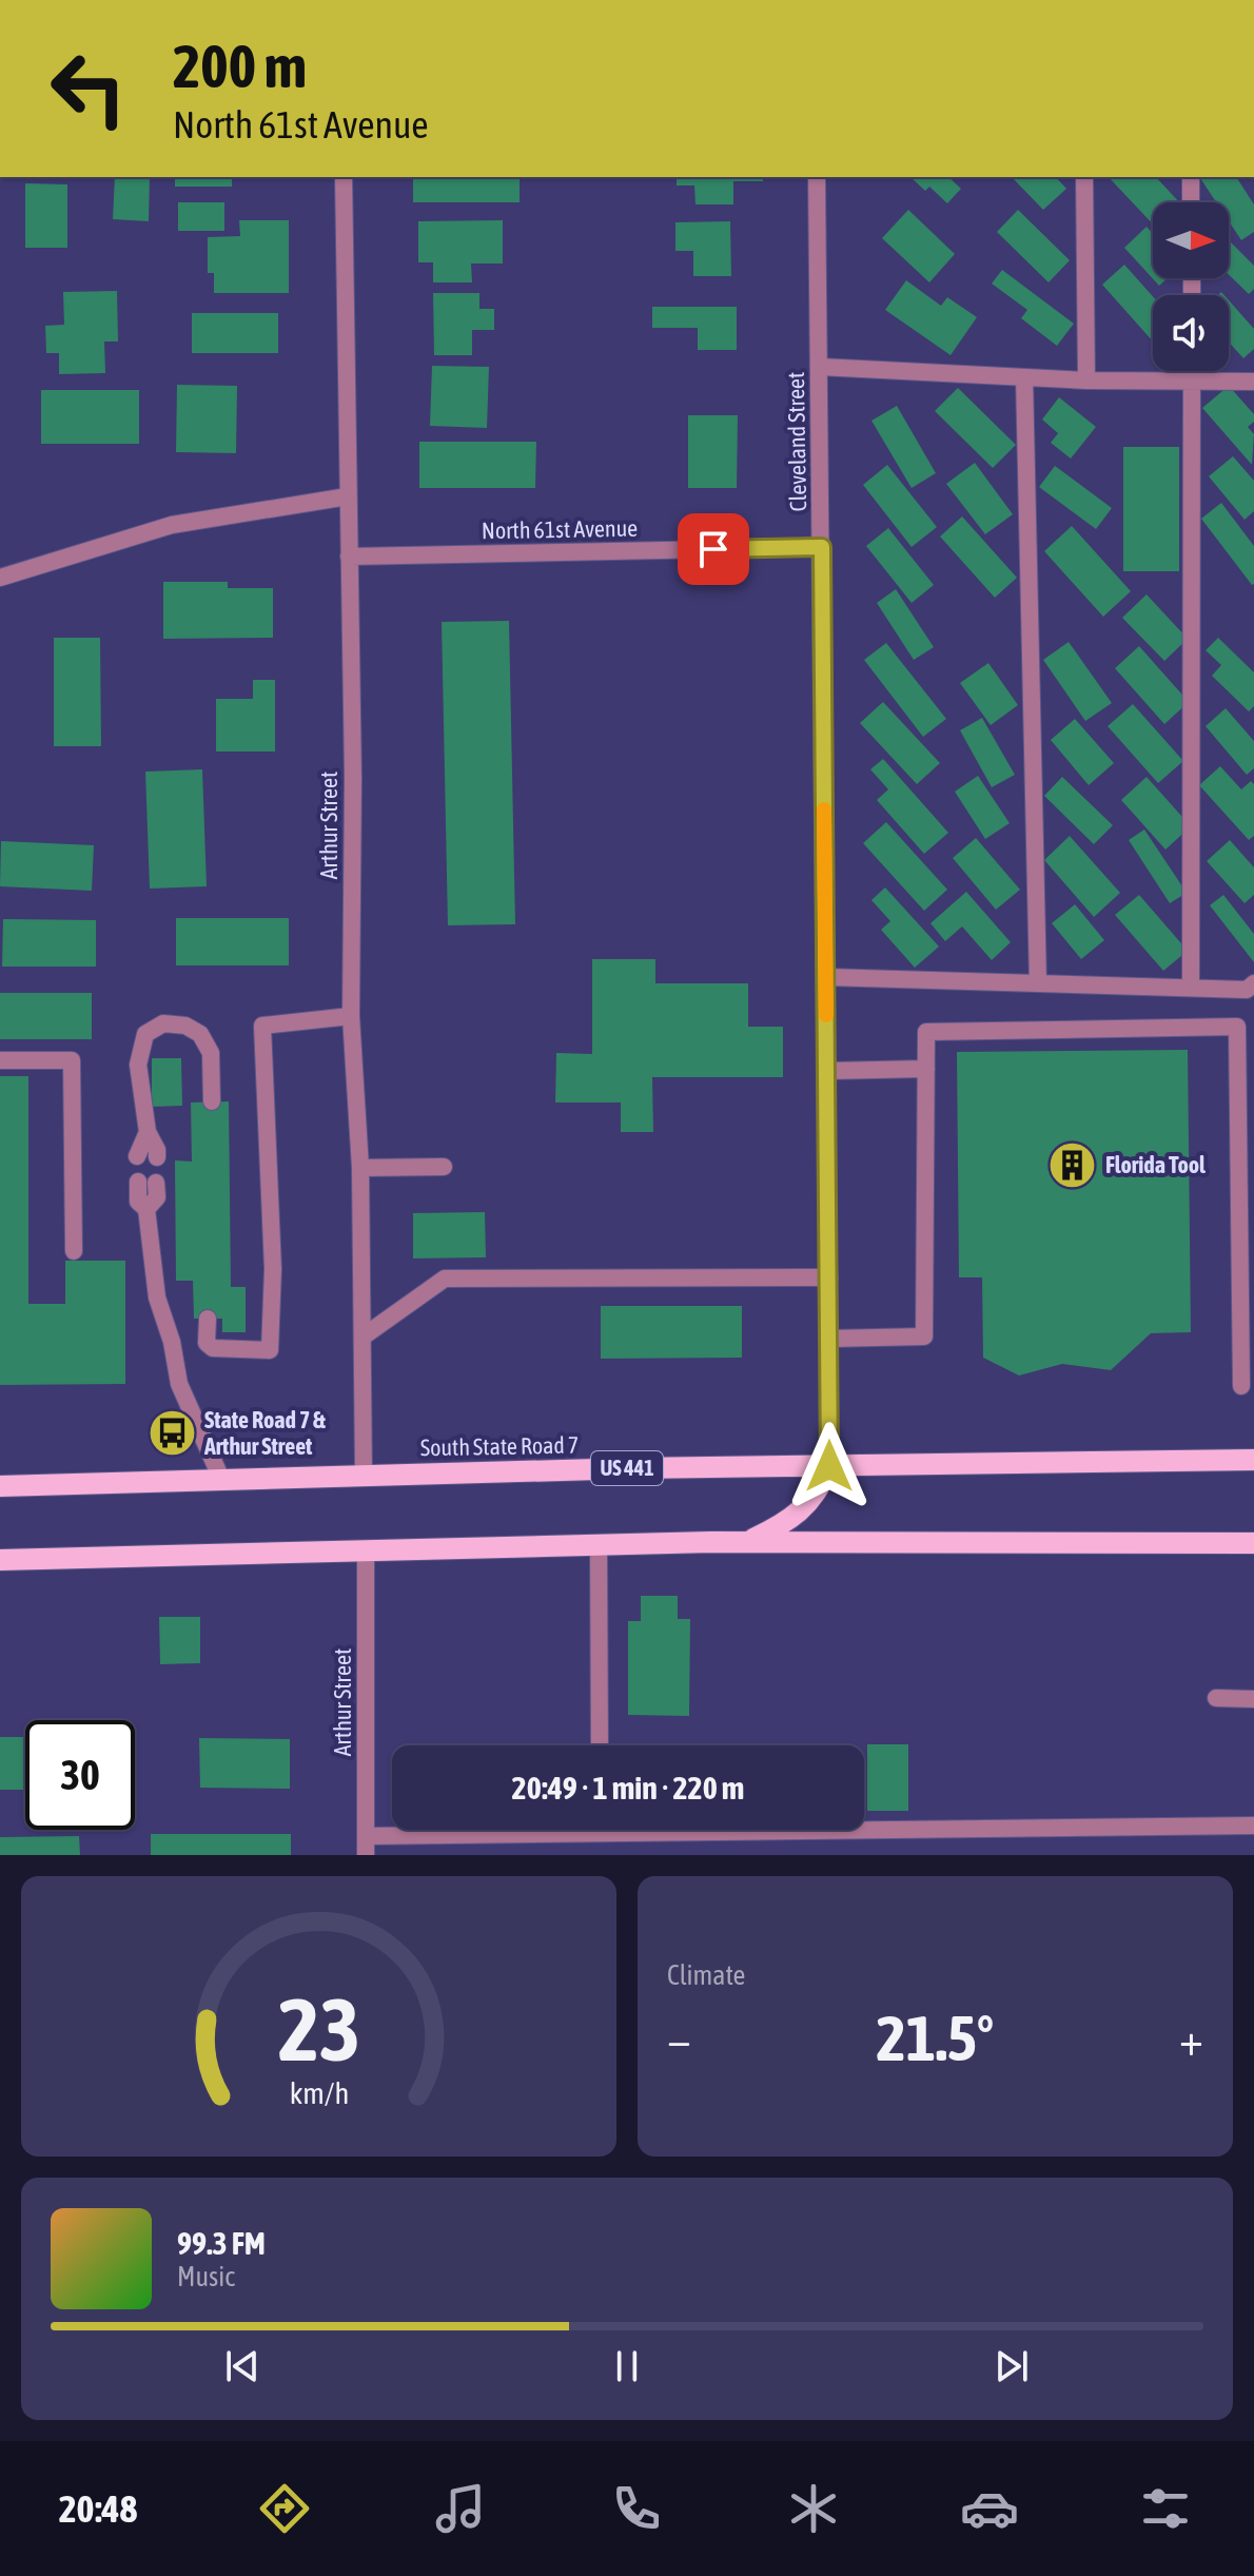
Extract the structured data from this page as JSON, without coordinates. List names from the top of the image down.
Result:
{
  "streets": {
    "main road": ["South State Road 7", "US 441"],
    "street": ["Cleveland Street", "North 61st Avenue", "Arthur Street"]
  },
  "crossings": [
    ["Cleveland Street", "North 61st Avenue"],
    ["Cleveland Street", "South State Road 7"],
    ["North 61st Avenue", "Arthur Street"],
    ["Arthur Street", "South State Road 7"]
  ],
  "places": {
    "building": ["Florida Tool"],
    "bus stop": ["State Road 7 & Arthur Street"]
  },
  "north": "right",
  "page": {
    "turn": ["200 m", "North 61st Avenue"],
    "limit": "30",
    "trip": "20:49 · 1 min · 220 m",
    "tile": "Climate",
    "heat": ["−", "21.5°", "+"],
    "song": ["99.3 FM", "Music"],
    "tabs": "20:48",
    "gauge": ["23", "km/h"]
  }
}
